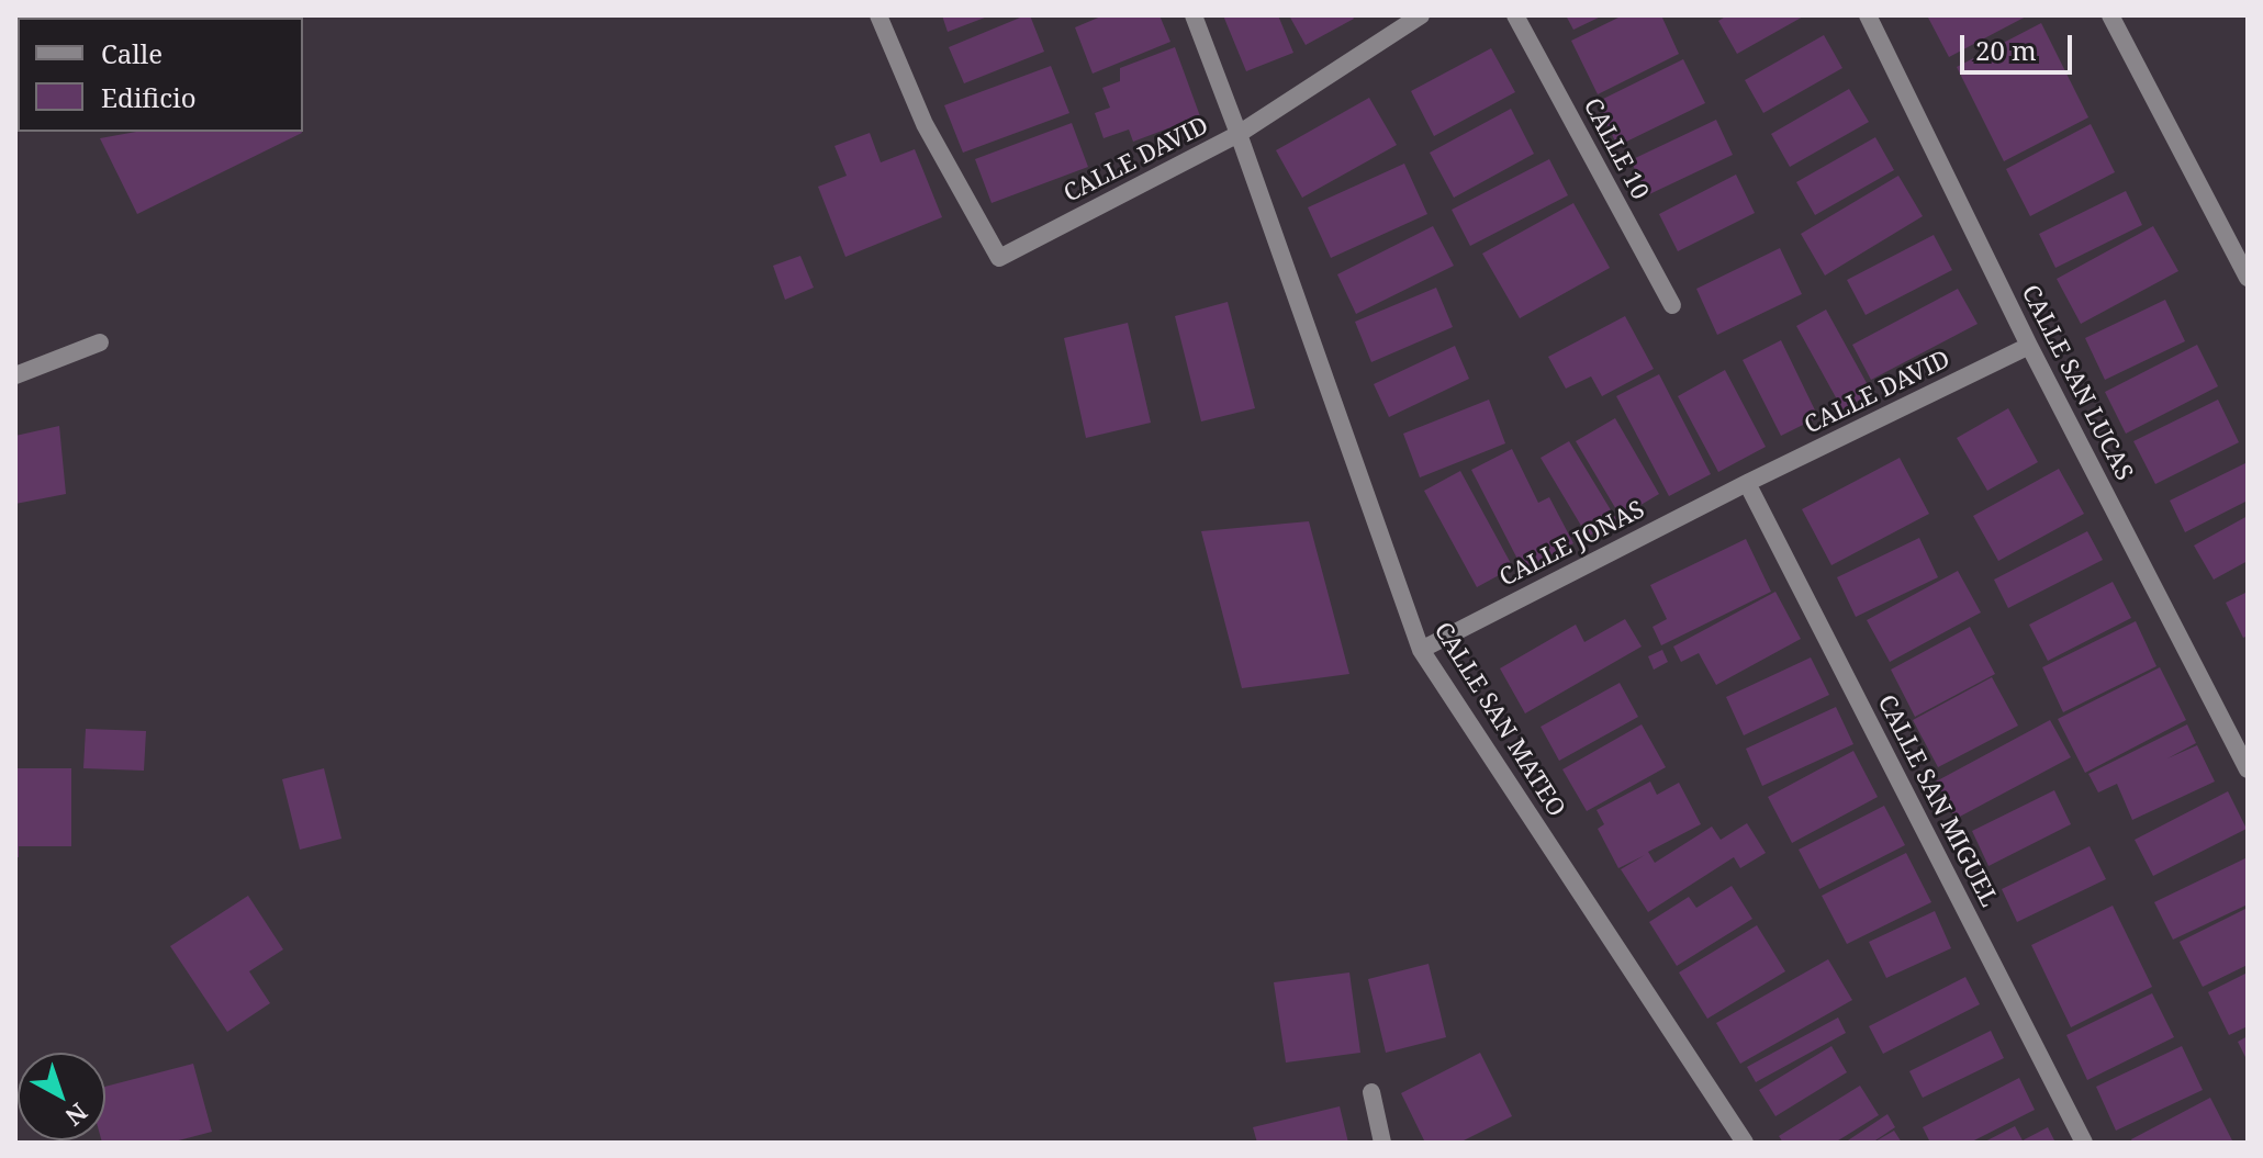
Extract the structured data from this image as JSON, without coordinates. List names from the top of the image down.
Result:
{
  "streets": {
    "street": [
      "CALLE 10",
      "CALLE DAVID",
      "CALLE SAN LUCAS",
      "CALLE JONAS",
      "CALLE SAN MATEO",
      "CALLE SAN MIGUEL"
    ]
  },
  "crossings": [
    ["CALLE DAVID", "CALLE SAN LUCAS"],
    ["CALLE DAVID", "CALLE JONAS"],
    ["CALLE DAVID", "CALLE SAN MATEO"],
    ["CALLE DAVID", "CALLE SAN MIGUEL"],
    ["CALLE JONAS", "CALLE SAN MATEO"],
    ["CALLE JONAS", "CALLE SAN MIGUEL"]
  ],
  "legend": ["Calle", "Edificio"],
  "scale_bar": "20 m",
  "north": "bottom right"
}
